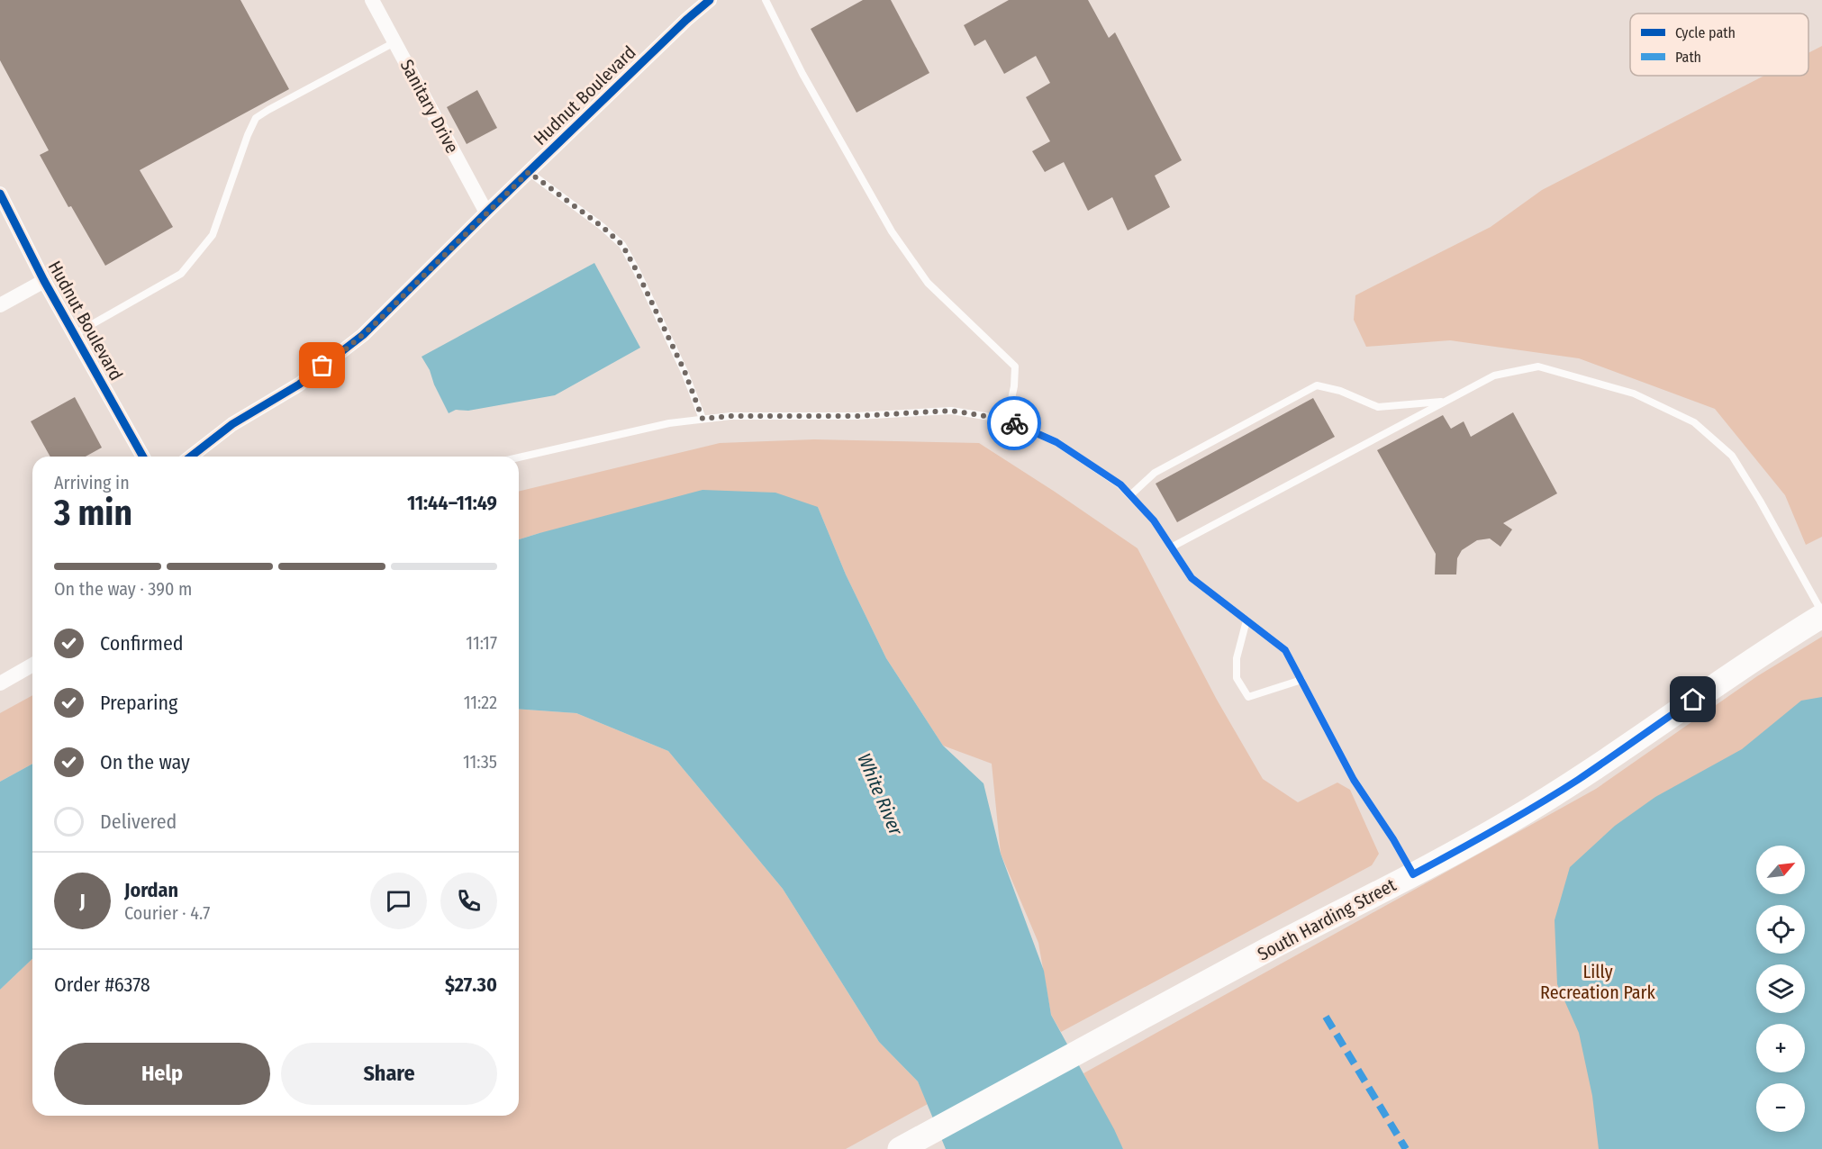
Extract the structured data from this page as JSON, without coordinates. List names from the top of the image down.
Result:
{
  "streets": {
    "main road": ["South Harding Street"],
    "street": ["Hudnut Boulevard", "Sanitary Drive"]
  },
  "crossings": [
    ["Hudnut Boulevard", "Sanitary Drive"]
  ],
  "water": ["White River"],
  "parks": ["Lilly Recreation Park"],
  "legend": ["Cycle path", "Path"],
  "north": "top right",
  "page": {
    "heading": ["3 min", "Arriving in", "11:44–11:49"],
    "panel": [
      "Jordan",
      "Courier · 4.7",
      "Order #6378",
      "$27.30"
    ],
    "bar": "On the way · 390 m",
    "list": [
      ["Confirmed", "11:17"],
      ["Preparing", "11:22"],
      ["On the way", "11:35"],
      "Delivered"
    ],
    "map_buttons": ["+", "−"],
    "round": "J",
    "buttons": ["Help", "Share"]
  }
}
